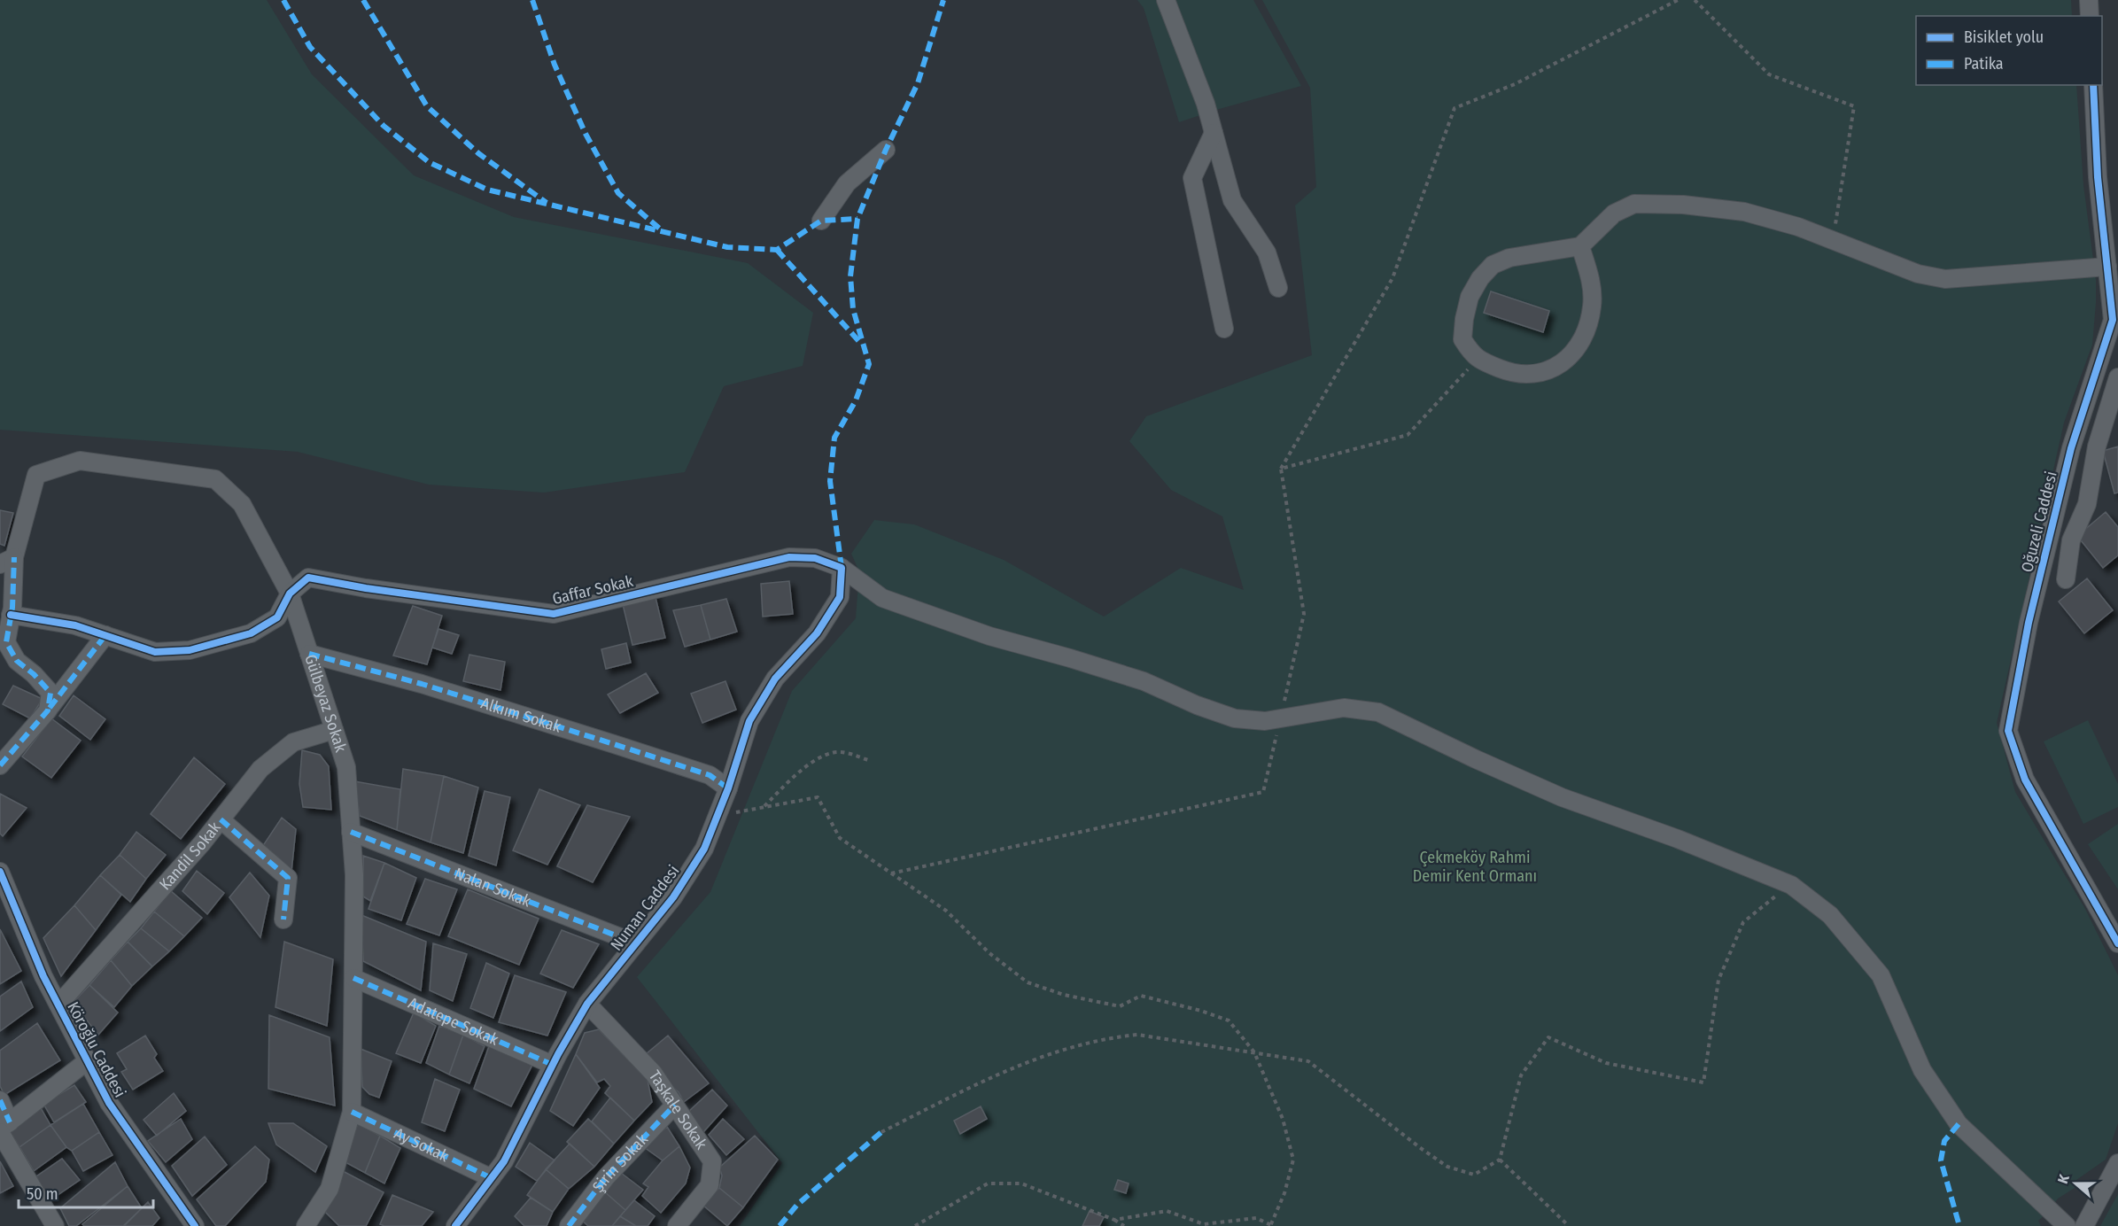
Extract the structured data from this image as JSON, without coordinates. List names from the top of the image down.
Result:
{
  "streets": {
    "street": [
      "Oğuzeli Caddesi",
      "Gaffar Sokak",
      "Gülbeyaz Sokak",
      "Alkıım Sokak",
      "Kandil Sokak",
      "Nalan Sokak",
      "Numan Caddesi",
      "Adatepe Sokak",
      "Köroğlu Caddesi",
      "Taşkale Sokak",
      "Ay Sokak",
      "Şirin Sokak"
    ]
  },
  "crossings": [
    ["Gaffar Sokak", "Gülbeyaz Sokak"],
    ["Gaffar Sokak", "Numan Caddesi"],
    ["Gülbeyaz Sokak", "Alkıım Sokak"],
    ["Gülbeyaz Sokak", "Kandil Sokak"],
    ["Gülbeyaz Sokak", "Nalan Sokak"],
    ["Gülbeyaz Sokak", "Adatepe Sokak"],
    ["Gülbeyaz Sokak", "Ay Sokak"],
    ["Alkıım Sokak", "Numan Caddesi"],
    ["Kandil Sokak", "Köroğlu Caddesi"],
    ["Nalan Sokak", "Numan Caddesi"],
    ["Numan Caddesi", "Adatepe Sokak"],
    ["Numan Caddesi", "Taşkale Sokak"],
    ["Numan Caddesi", "Ay Sokak"],
    ["Taşkale Sokak", "Şirin Sokak"]
  ],
  "parks": ["Çekmeköy Rahmi Demir Kent Ormanı"],
  "legend": ["Bisiklet yolu", "Patika"],
  "scale_bar": "50 m",
  "north": "left"
}
